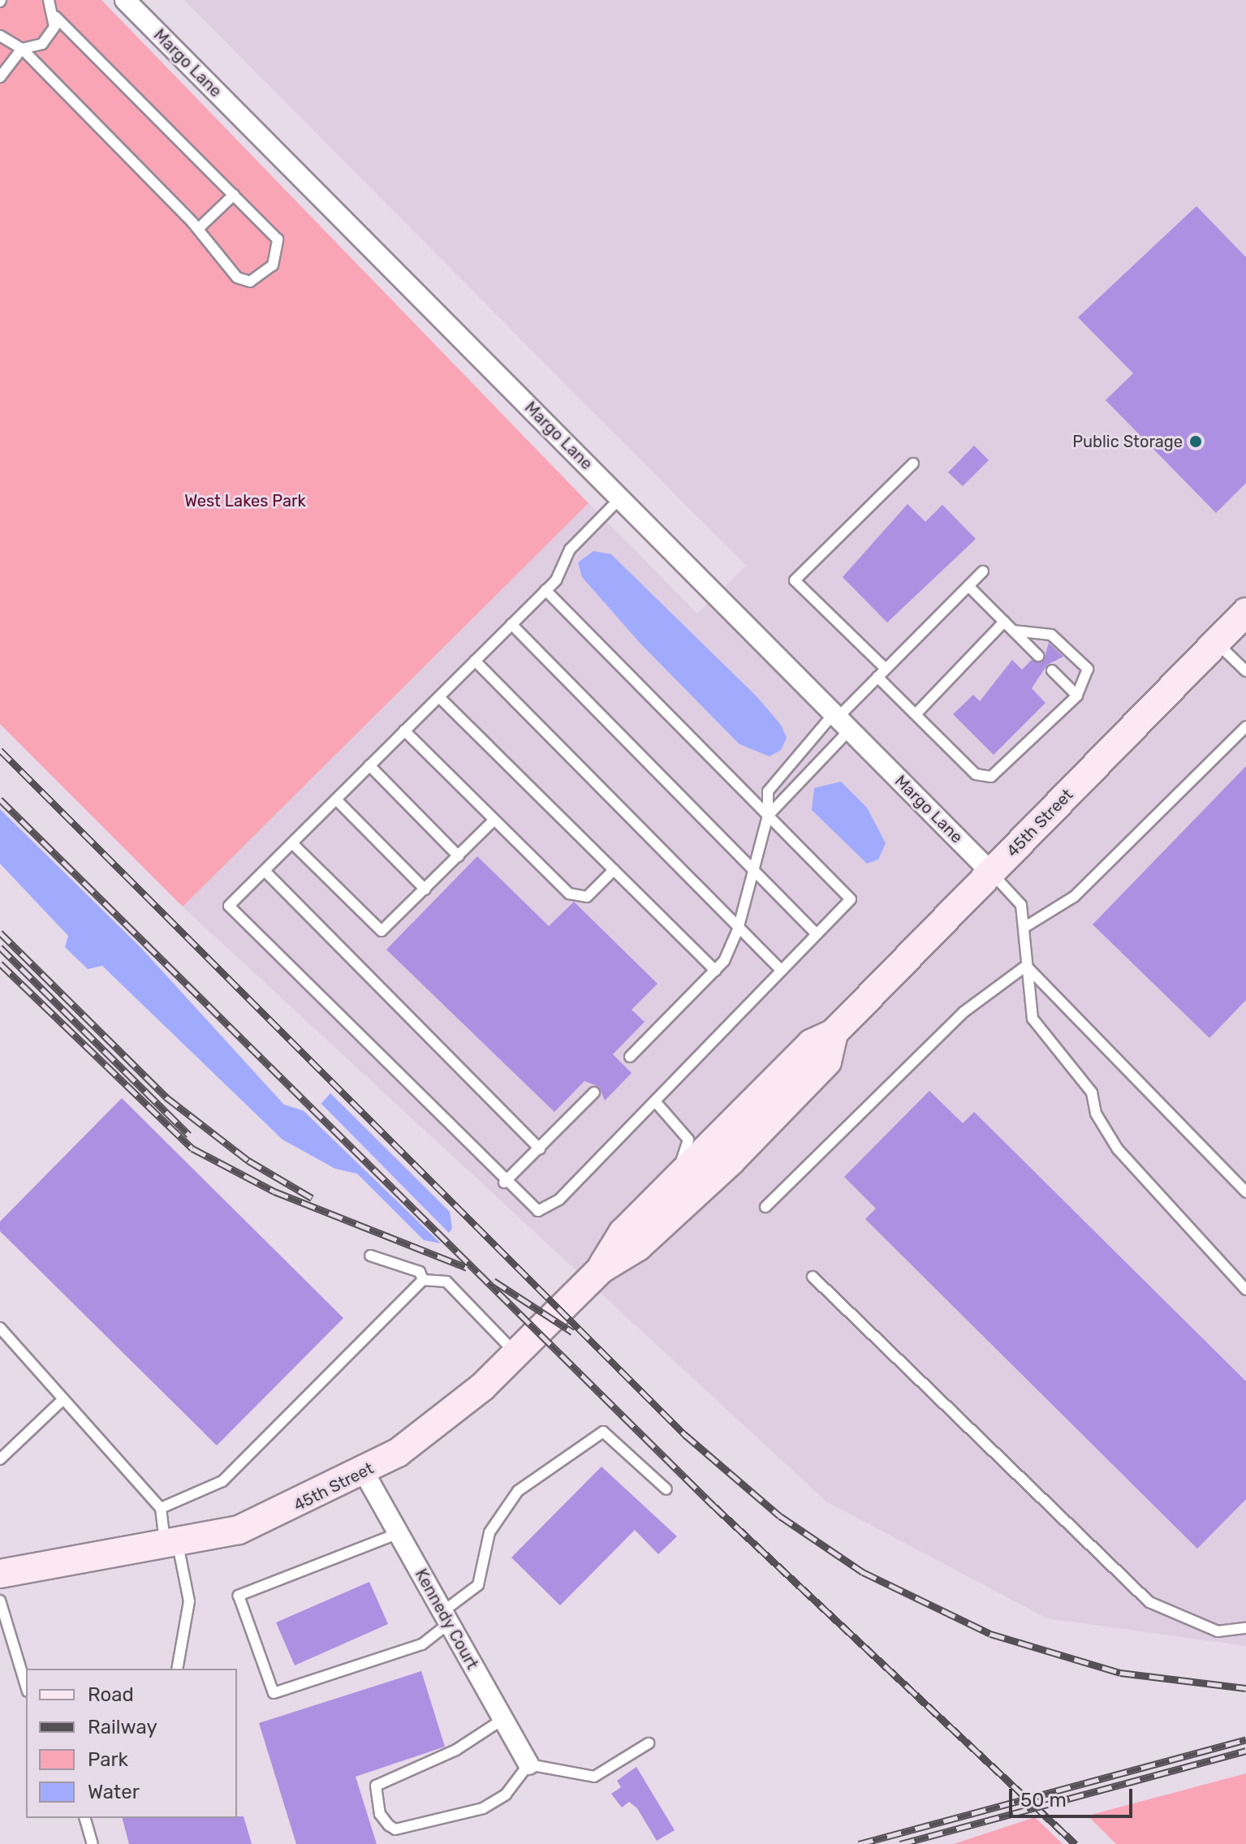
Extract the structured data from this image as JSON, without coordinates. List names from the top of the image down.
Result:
{
  "streets": {
    "main road": ["45th Street"],
    "street": ["Margo Lane", "Kennedy Court"]
  },
  "crossings": [
    ["Margo Lane", "45th Street"],
    ["45th Street", "Kennedy Court"]
  ],
  "parks": ["West Lakes Park"],
  "places": ["Public Storage"],
  "legend": [
    "Road",
    "Railway",
    "Park",
    "Water"
  ],
  "scale_bar": "50 m"
}
